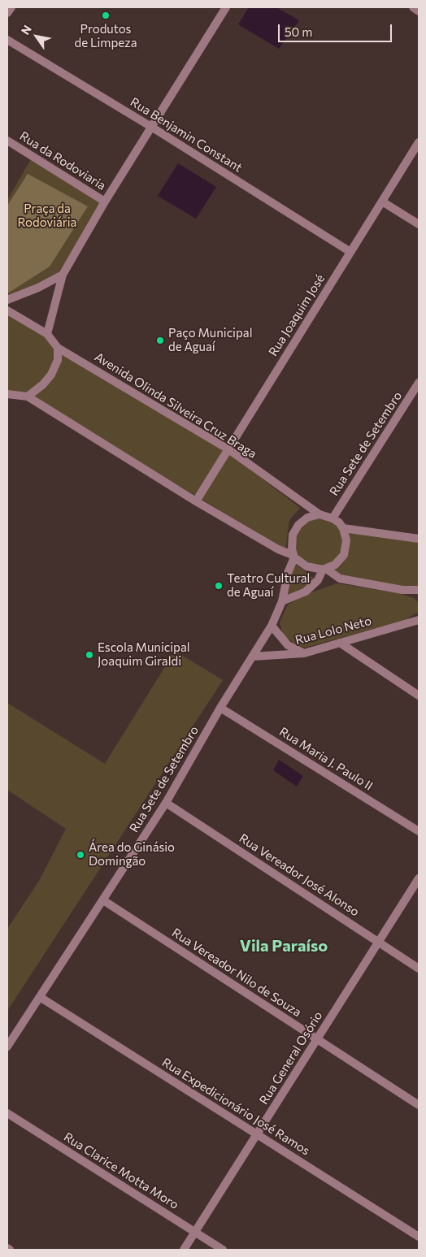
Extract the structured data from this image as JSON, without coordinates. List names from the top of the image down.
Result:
{
  "streets": {
    "street": [
      "Rua Benjamin Constant",
      "Rua da Rodoviaria",
      "Rua Joaquim José",
      "Avenida Olinda Silveira Cruz Braga",
      "Rua Sete de Setembro",
      "Rua Lolo Neto",
      "Rua Maria J. Paulo II",
      "Rua Vereador José Alonso",
      "Rua Vereador Nilo de Souza",
      "Rua General Osório",
      "Rua Expedicionário José Ramos",
      "Rua Clarice Motta Moro"
    ]
  },
  "crossings": [
    ["Rua Benjamin Constant", "Rua Joaquim José"],
    ["Rua Joaquim José", "Avenida Olinda Silveira Cruz Braga"],
    ["Avenida Olinda Silveira Cruz Braga", "Rua Sete de Setembro"],
    ["Rua Sete de Setembro", "Rua Lolo Neto"],
    ["Rua Sete de Setembro", "Rua Maria J. Paulo II"],
    ["Rua Sete de Setembro", "Rua Vereador José Alonso"],
    ["Rua Sete de Setembro", "Rua Vereador Nilo de Souza"],
    ["Rua Sete de Setembro", "Rua Expedicionário José Ramos"],
    ["Rua Vereador José Alonso", "Rua General Osório"],
    ["Rua Vereador Nilo de Souza", "Rua General Osório"],
    ["Rua General Osório", "Rua Expedicionário José Ramos"],
    ["Rua General Osório", "Rua Clarice Motta Moro"]
  ],
  "districts": ["Vila Paraíso"],
  "parks": ["Praça da Rodoviária"],
  "places": [
    "Produtos de Limpeza",
    "Paço Municipal de Aguaí",
    "Teatro Cultural de Aguaí",
    "Escola Municipal Joaquim Giraldi",
    "Área do Ginásio Domingão"
  ],
  "scale_bar": "50 m",
  "north": "top left"
}
